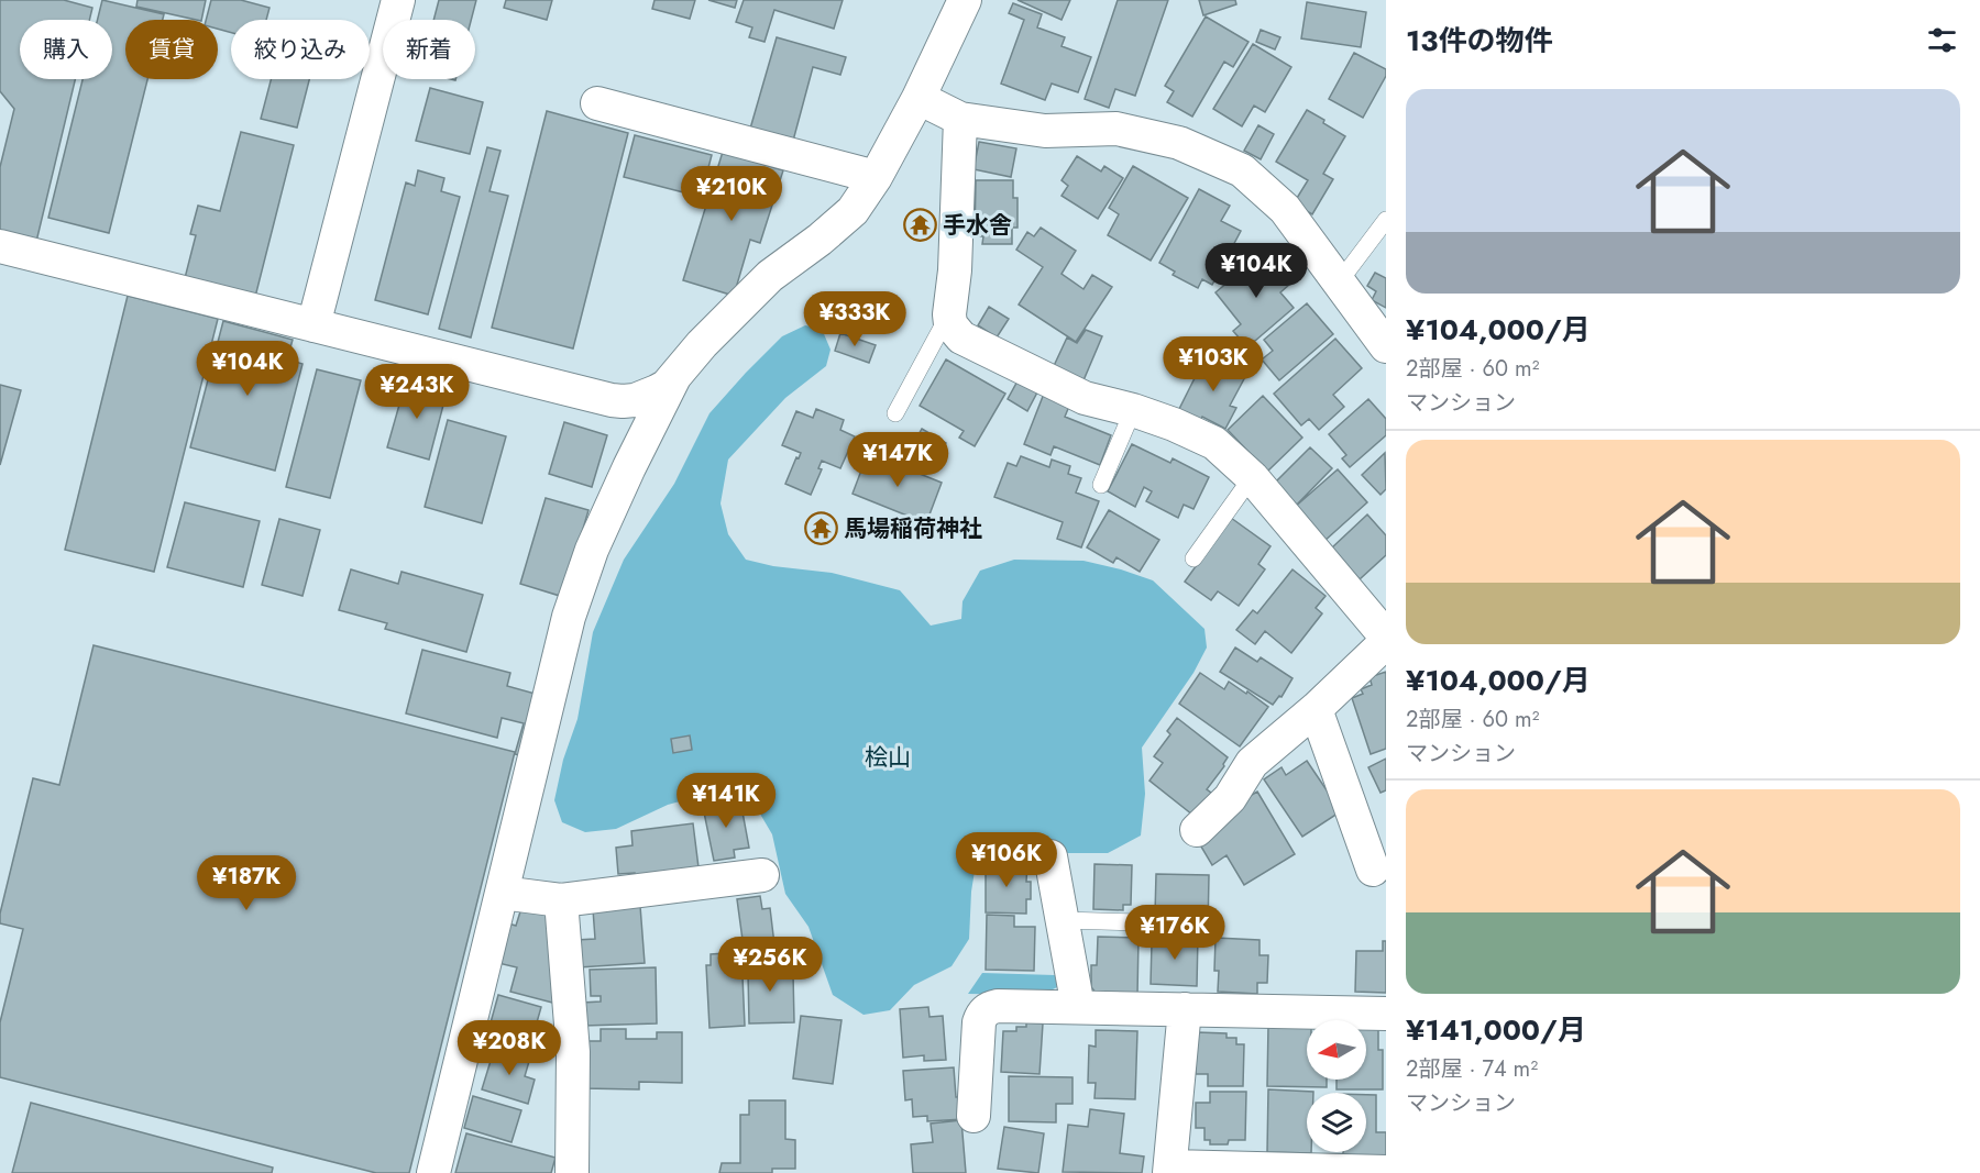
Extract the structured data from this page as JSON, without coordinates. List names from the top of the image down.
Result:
{
  "parks": ["桧山"],
  "places": {
    "temple": ["手水舎", "馬場稲荷神社"]
  },
  "north": "left",
  "page": {
    "heading": "13件の物件",
    "chip": [
      "購入",
      "賃貸",
      "絞り込み",
      "新着"
    ],
    "list": [
      {
        "name": "¥104,000/月",
        "note": "2部屋 · 60 m² · マンション"
      },
      {
        "name": "¥104,000/月",
        "note": "2部屋 · 60 m² · マンション"
      },
      {
        "name": "¥141,000/月",
        "note": "2部屋 · 74 m² · マンション"
      }
    ],
    "price": [
      "¥210K",
      "¥104K",
      "¥333K",
      "¥103K",
      "¥104K",
      "¥243K",
      "¥147K",
      "¥141K",
      "¥106K",
      "¥187K",
      "¥176K",
      "¥256K",
      "¥208K"
    ]
  }
}
